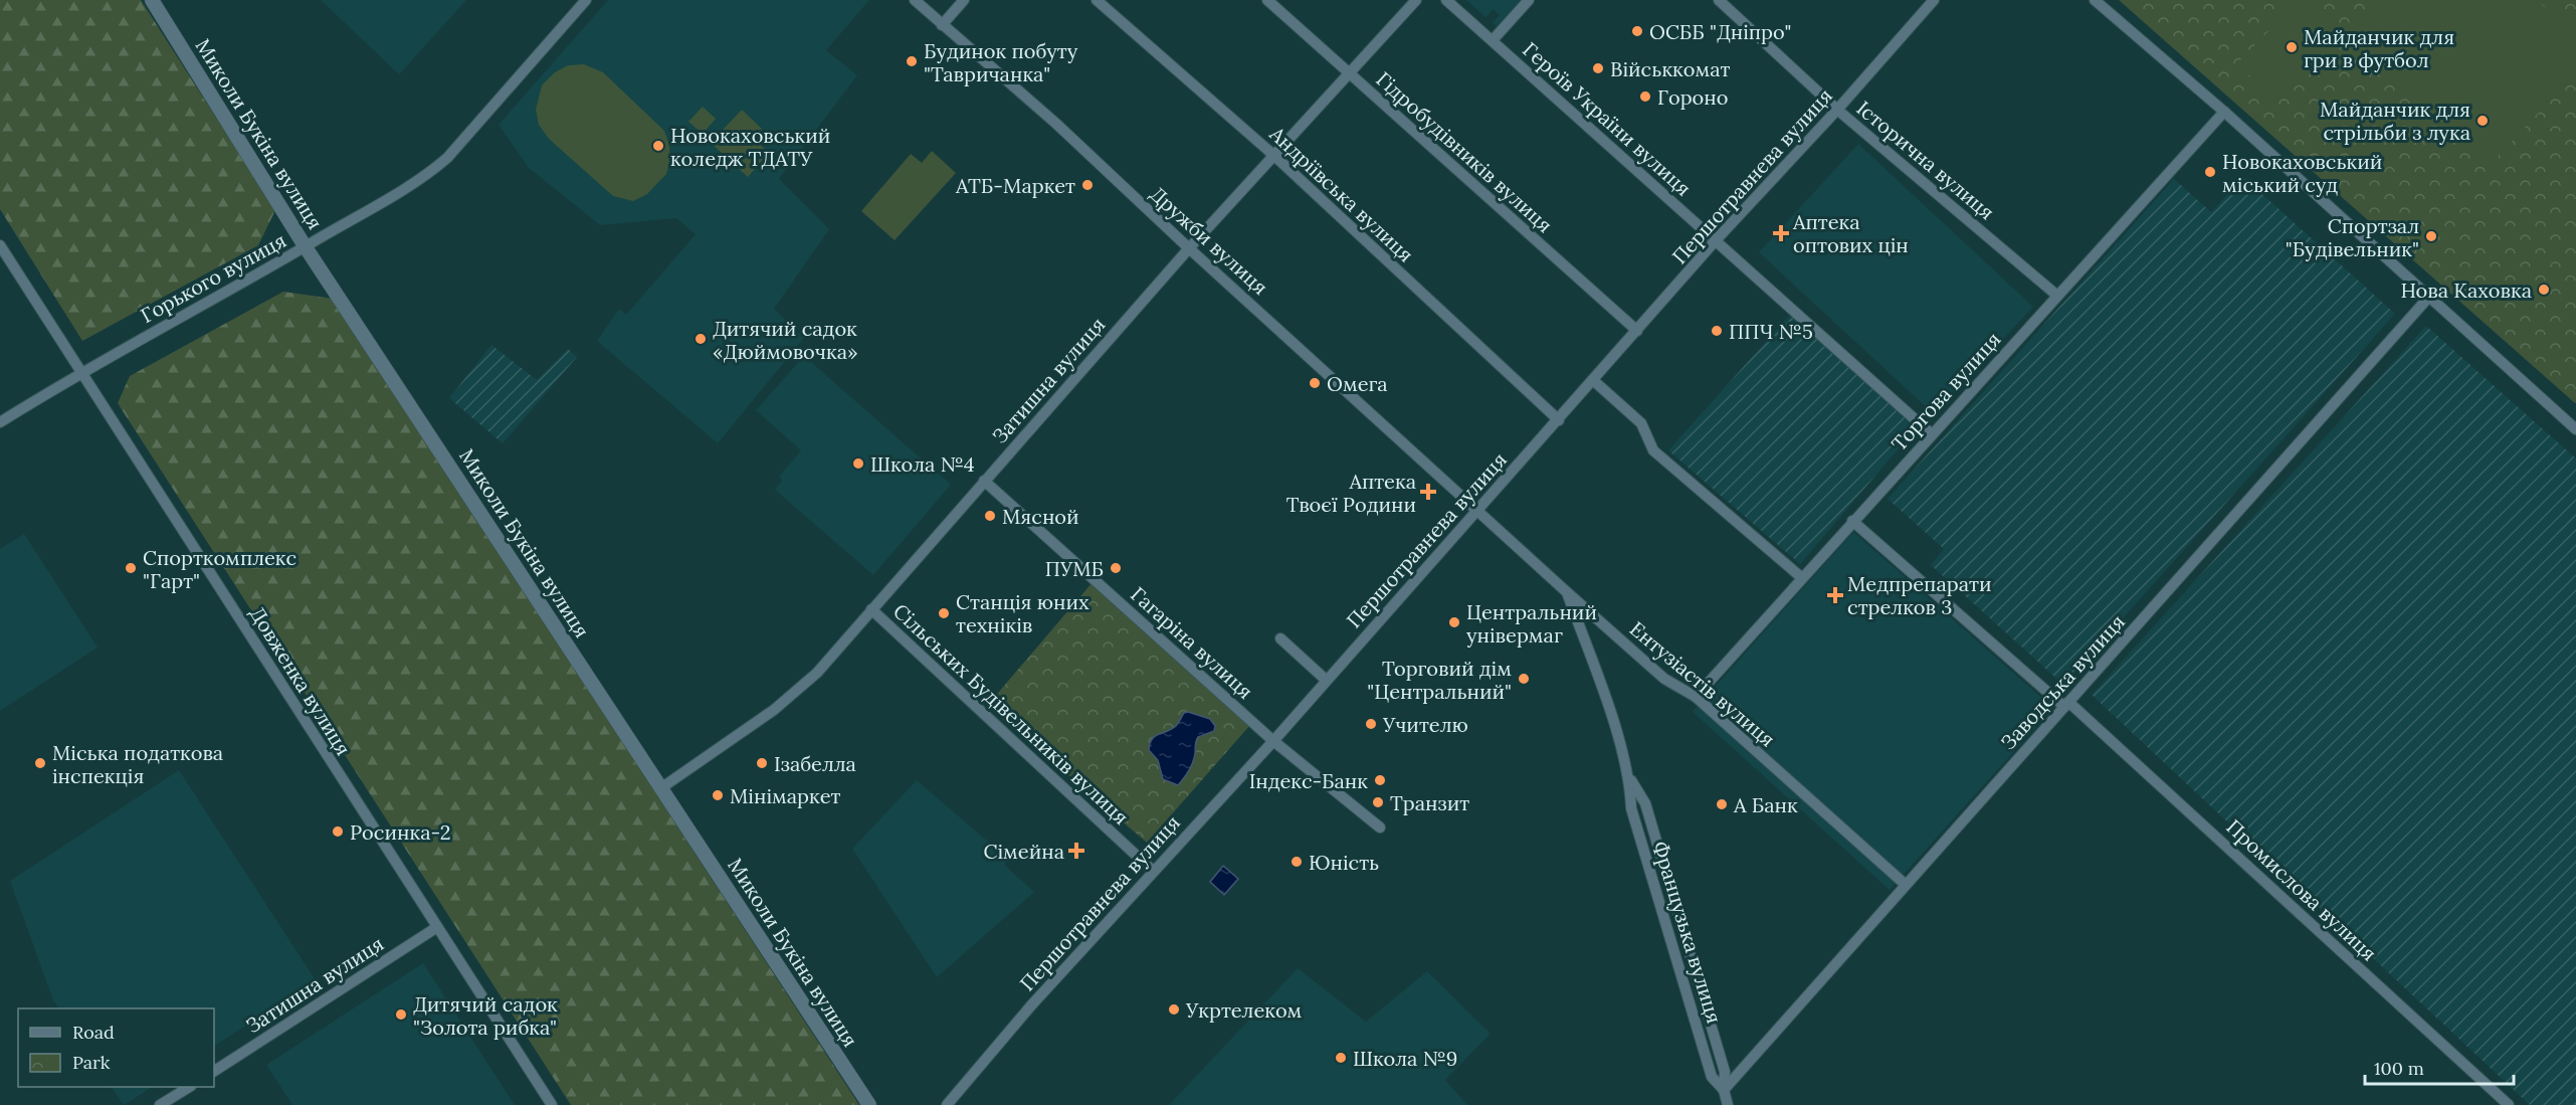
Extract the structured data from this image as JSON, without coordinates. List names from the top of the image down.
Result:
{
  "streets": {
    "street": [
      "Героїв України вулиця",
      "Миколи Букіна вулиця",
      "Гідробудівників вулиця",
      "Історична вулиця",
      "Першотравнева вулиця",
      "Андріївська вулиця",
      "Дружби вулиця",
      "Горького вулиця",
      "Затишна вулиця",
      "Торгова вулиця",
      "Гагаріна вулиця",
      "Довженка вулиця",
      "Заводська вулиця",
      "Ентузіастів вулиця",
      "Сільських Будівельників вулиця",
      "Промислова вулиця",
      "Французька вулиця"
    ]
  },
  "crossings": [
    ["Героїв України вулиця", "Першотравнева вулиця"],
    ["Героїв України вулиця", "Торгова вулиця"],
    ["Миколи Букіна вулиця", "Горького вулиця"],
    ["Миколи Букіна вулиця", "Затишна вулиця"],
    ["Гідробудівників вулиця", "Першотравнева вулиця"],
    ["Гідробудівників вулиця", "Затишна вулиця"],
    ["Історична вулиця", "Першотравнева вулиця"],
    ["Історична вулиця", "Торгова вулиця"],
    ["Першотравнева вулиця", "Андріївська вулиця"],
    ["Першотравнева вулиця", "Дружби вулиця"],
    ["Першотравнева вулиця", "Гагаріна вулиця"],
    ["Першотравнева вулиця", "Ентузіастів вулиця"],
    ["Першотравнева вулиця", "Сільських Будівельників вулиця"],
    ["Андріївська вулиця", "Затишна вулиця"],
    ["Дружби вулиця", "Затишна вулиця"],
    ["Дружби вулиця", "Ентузіастів вулиця"],
    ["Горького вулиця", "Довженка вулиця"],
    ["Затишна вулиця", "Гагаріна вулиця"],
    ["Затишна вулиця", "Довженка вулиця"],
    ["Затишна вулиця", "Сільських Будівельників вулиця"],
    ["Торгова вулиця", "Ентузіастів вулиця"],
    ["Заводська вулиця", "Ентузіастів вулиця"],
    ["Заводська вулиця", "Промислова вулиця"],
    ["Заводська вулиця", "Французька вулиця"],
    ["Ентузіастів вулиця", "Французька вулиця"]
  ],
  "places": {
    "other": [
      "ОСББ \"Днiпро\"",
      "Майданчик для гри в футбол",
      "Будинок побуту \"Тавричанка\"",
      "Військкомат",
      "Гороно",
      "Майданчик для стрільби з лука",
      "Новокаховський коледж ТДАТУ",
      "Новокаховський міський суд",
      "АТБ-Маркет",
      "Спортзал \"Будівельник\"",
      "Нова Каховка",
      "ППЧ №5",
      "Дитячий садок «Дюймовочка»",
      "Омега",
      "Школа №4",
      "Мясной",
      "Спорткомплекс \"Гарт\"",
      "ПУМБ",
      "Станція юних техніків",
      "Центральний універмаг",
      "Торговий дім \"Центральний\"",
      "Учителю",
      "Міська податкова інспекція",
      "Ізабелла",
      "Індекс-Банк",
      "Мінімаркет",
      "Транзит",
      "А Банк",
      "Росинка-2",
      "Юність",
      "Укртелеком",
      "Дитячий садок \"Золота рибка\"",
      "Школа №9"
    ],
    "health": [
      "Аптека оптових цін",
      "Аптека Твоєї Родини",
      "Медпрепарати стрелков 3",
      "Сімейна"
    ]
  },
  "legend": ["Road", "Park"],
  "scale_bar": "100 m"
}
